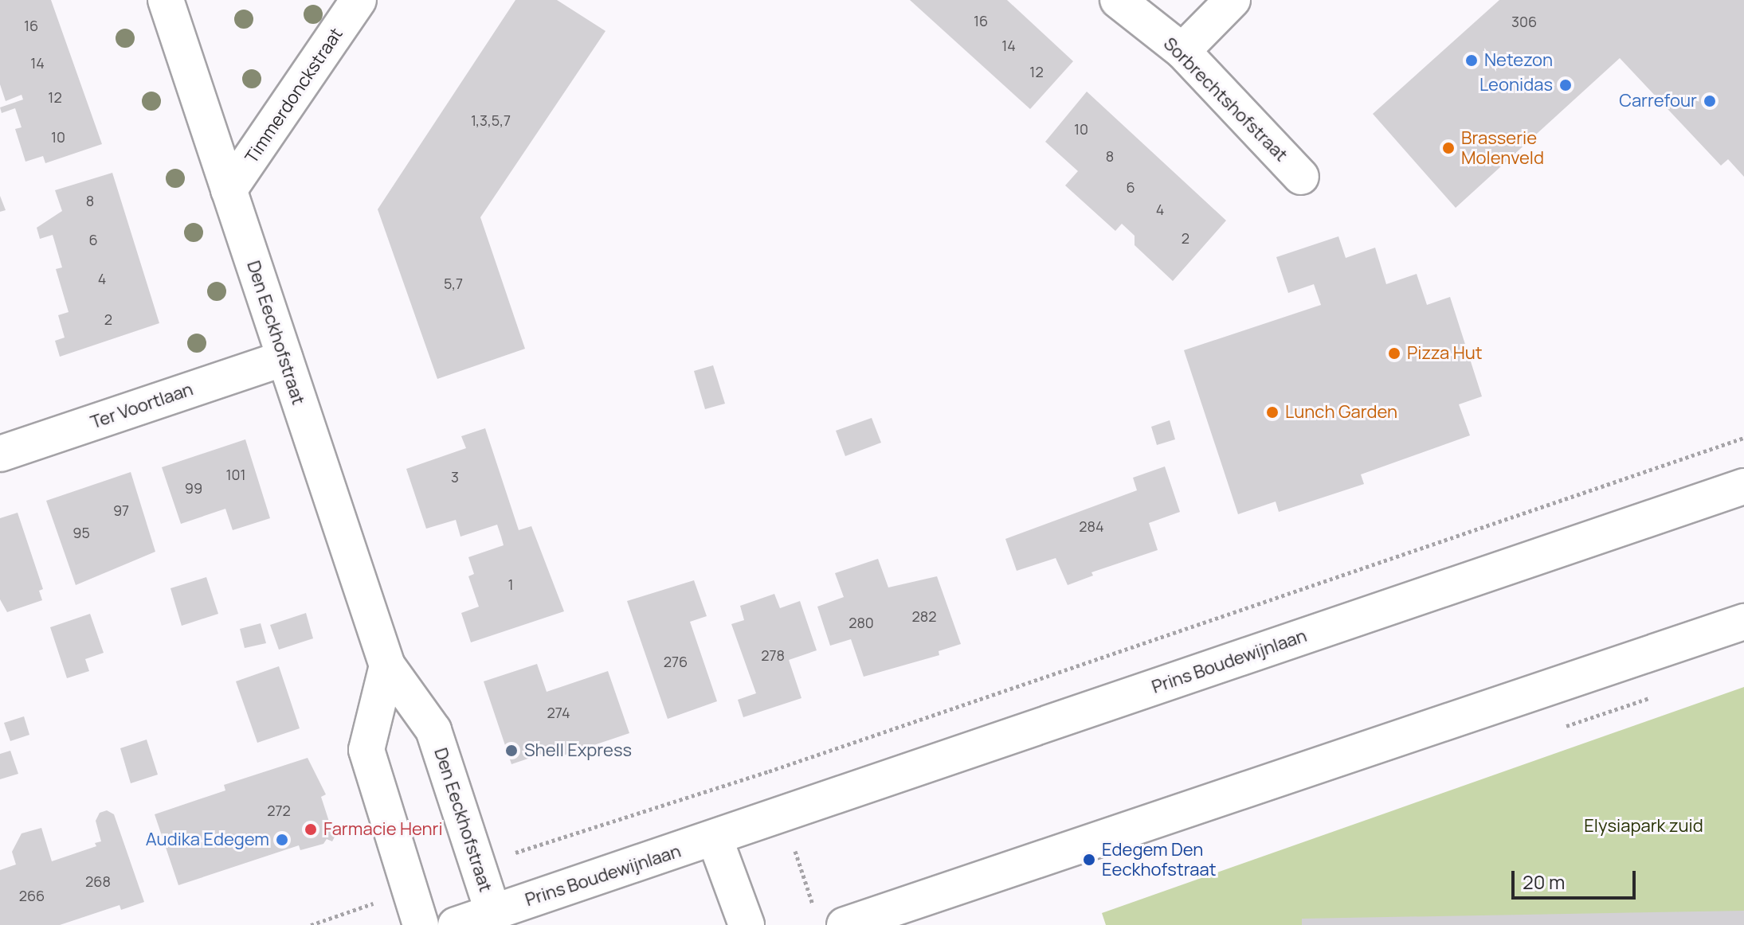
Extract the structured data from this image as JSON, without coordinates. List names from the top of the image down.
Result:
{
  "streets": {
    "main road": [
      "Timmerdonckstraat",
      "Sorbrechtshofstraat",
      "Den Eeckhofstraat",
      "Ter Voortlaan",
      "Prins Boudewijnlaan"
    ]
  },
  "crossings": [
    ["Timmerdonckstraat", "Den Eeckhofstraat"],
    ["Den Eeckhofstraat", "Ter Voortlaan"],
    ["Den Eeckhofstraat", "Prins Boudewijnlaan"]
  ],
  "parks": ["Elysiapark zuid"],
  "places": [
    "Netezon",
    "Leonidas",
    "Carrefour",
    "Brasserie Molenveld",
    "Pizza Hut",
    "Lunch Garden",
    "Shell Express",
    "Farmacie Henri",
    "Audika Edegem",
    "Edegem Den Eeckhofstraat"
  ],
  "house_numbers": [
    "16",
    "306",
    "16",
    "14",
    "14",
    "12",
    "12",
    "1,3,5,7",
    "10",
    "10",
    "8",
    "6",
    "8",
    "4",
    "2",
    "6",
    "4",
    "5,7",
    "2",
    "101",
    "3",
    "99",
    "97",
    "284",
    "95",
    "1",
    "282",
    "280",
    "278",
    "276",
    "274",
    "272",
    "268",
    "266"
  ],
  "scale_bar": "20 m"
}
